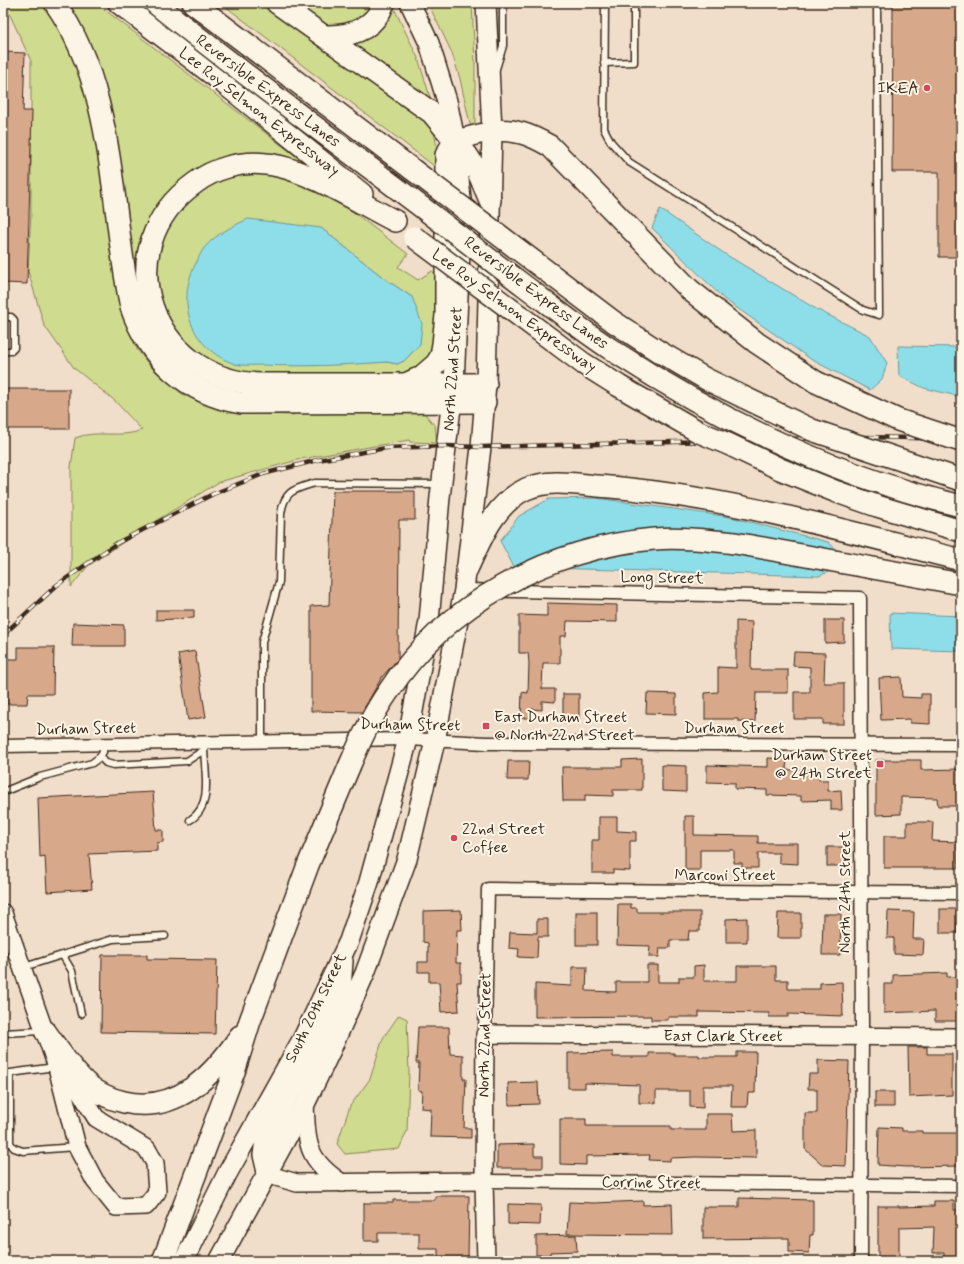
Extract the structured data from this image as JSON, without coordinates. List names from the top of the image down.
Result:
{
  "streets": {
    "highway": ["Reversible Express Lanes", "Lee Roy Selmon Expressway"],
    "main road": ["North 22nd Street", "South 20th Street"],
    "street": [
      "Long Street",
      "Durham Street",
      "Marconi Street",
      "North 24th Street",
      "East Clark Street",
      "Corrine Street"
    ]
  },
  "crossings": [
    ["North 22nd Street", "Long Street"],
    ["North 22nd Street", "Durham Street"],
    ["North 22nd Street", "Marconi Street"],
    ["North 22nd Street", "South 20th Street"],
    ["North 22nd Street", "East Clark Street"],
    ["North 22nd Street", "Corrine Street"],
    ["Long Street", "North 24th Street"],
    ["Durham Street", "North 24th Street"],
    ["Durham Street", "South 20th Street"],
    ["Marconi Street", "North 24th Street"],
    ["North 24th Street", "East Clark Street"],
    ["North 24th Street", "Corrine Street"],
    ["South 20th Street", "Corrine Street"]
  ],
  "places": {
    "other": ["IKEA", "22nd Street Coffee"],
    "transit": ["East Durham Street @ North 22nd Street", "Durham Street @ 24th Street"]
  }
}
